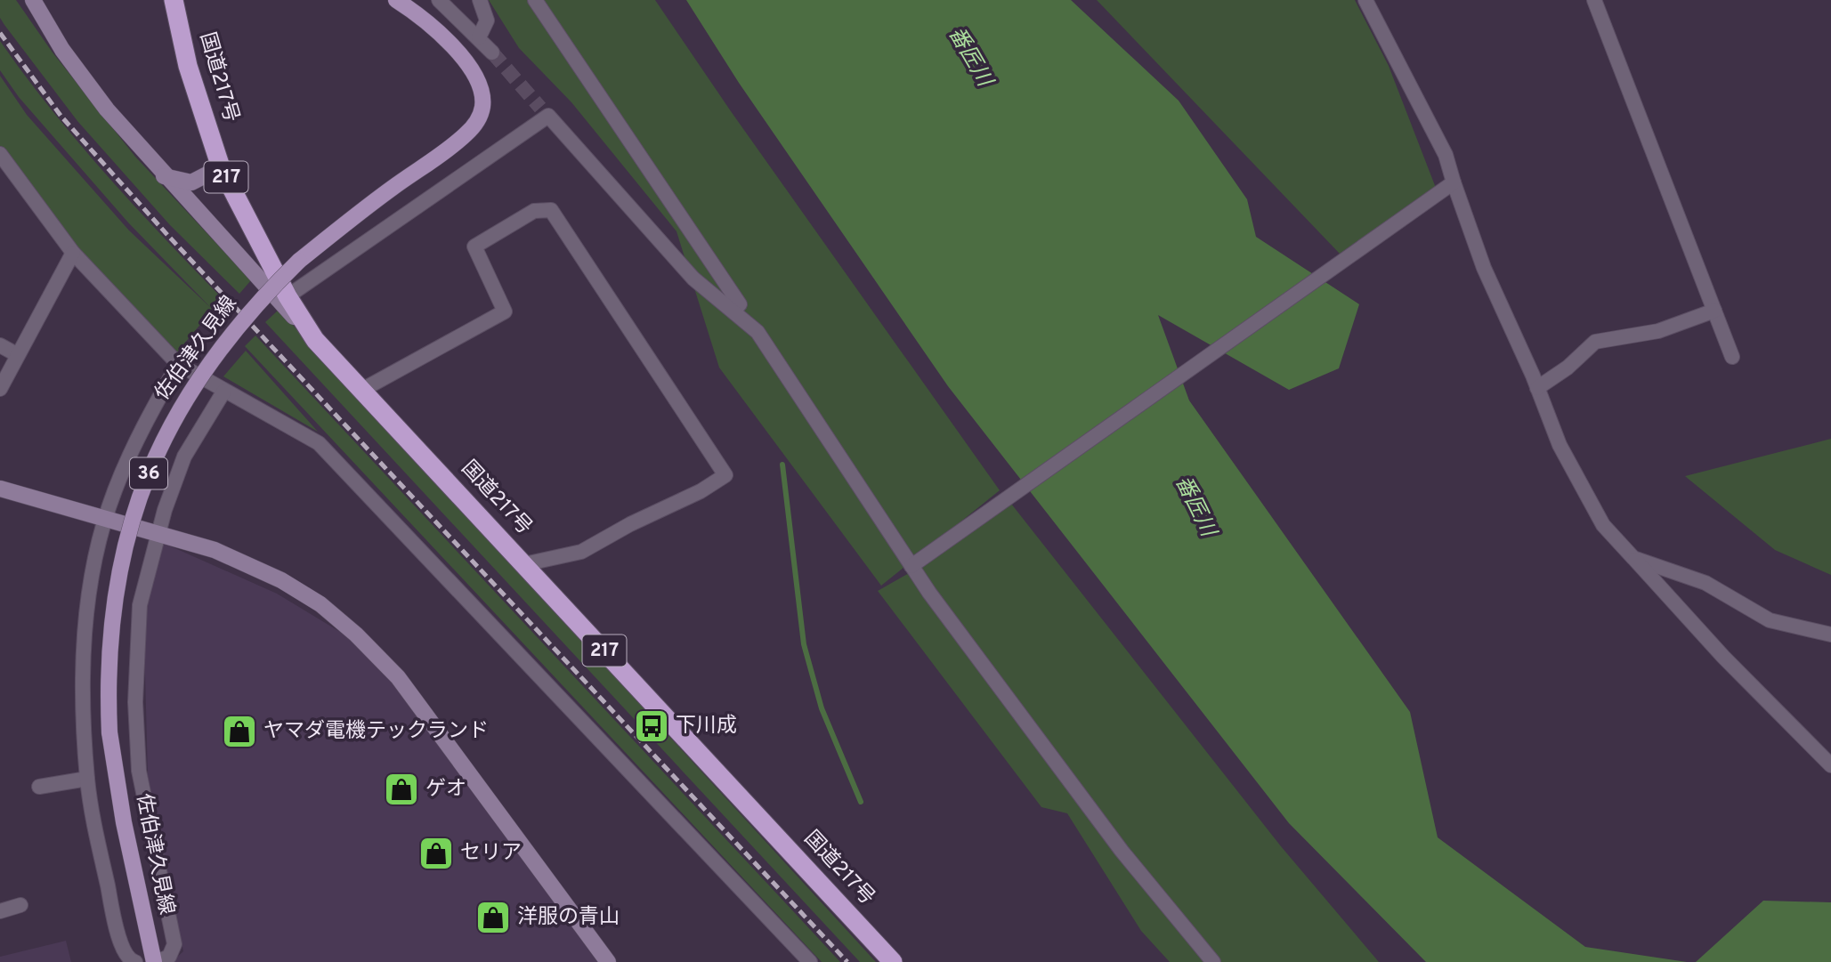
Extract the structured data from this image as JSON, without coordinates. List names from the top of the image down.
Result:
{
  "streets": {
    "highway": ["国道217号", "217"],
    "main road": ["佐伯津久見線", "36"]
  },
  "water": ["番匠川"],
  "places": {
    "bus stop": ["下川成"],
    "shop": [
      "ヤマダ電機テックランド",
      "ゲオ",
      "セリア",
      "洋服の青山"
    ]
  }
}
